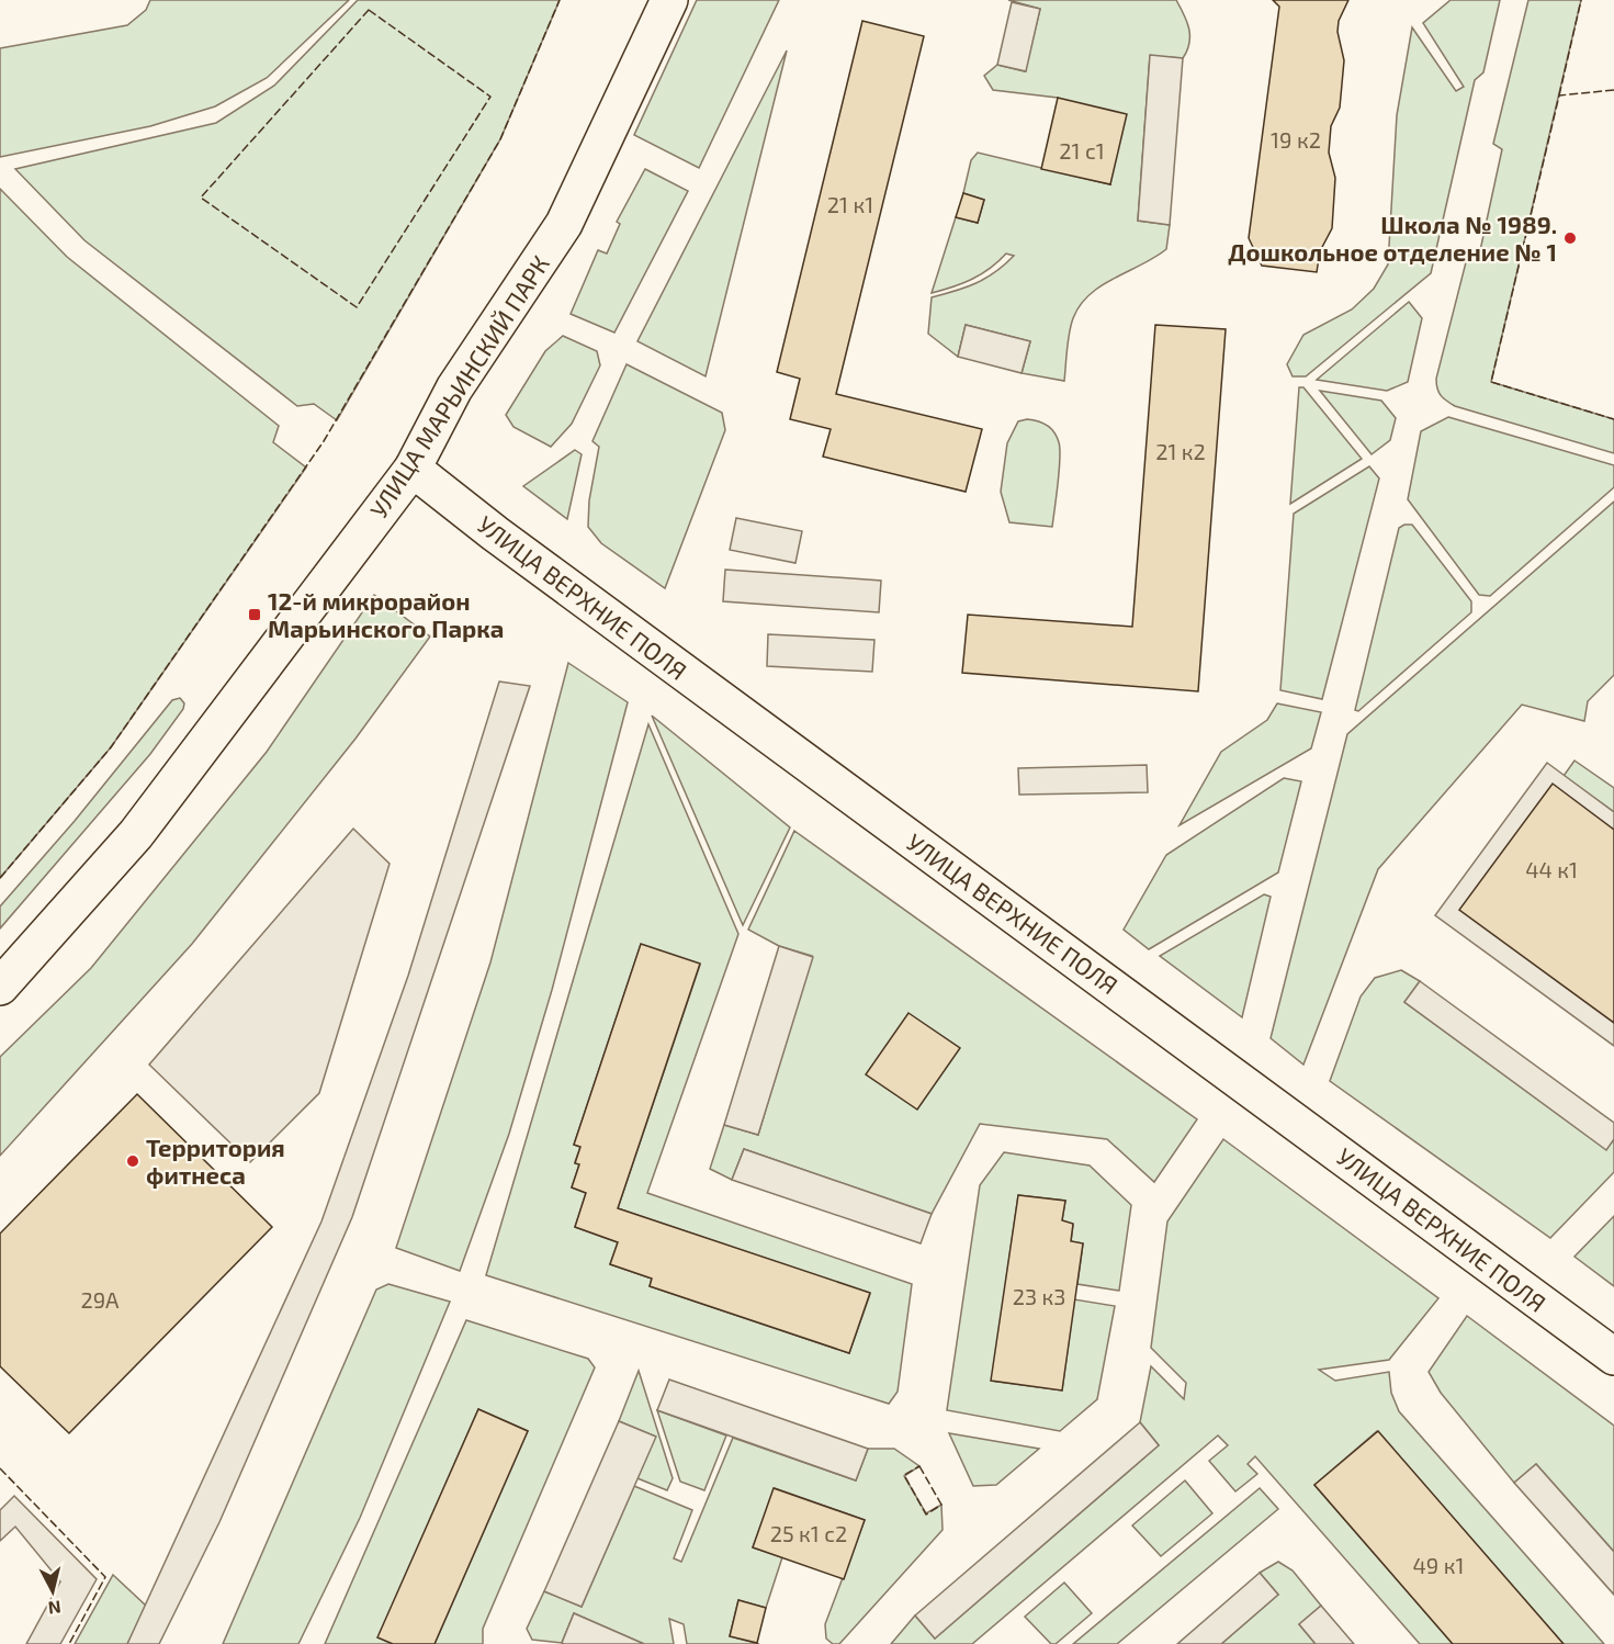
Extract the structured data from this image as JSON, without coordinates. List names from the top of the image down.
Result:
{
  "streets": {
    "street": ["УЛИЦА МАРЬИНСКИЙ ПАРК", "УЛИЦА ВЕРХНИЕ ПОЛЯ"]
  },
  "crossings": [
    ["УЛИЦА МАРЬИНСКИЙ ПАРК", "УЛИЦА ВЕРХНИЕ ПОЛЯ"]
  ],
  "places": {
    "other": ["Школа № 1989. Дошкольное отделение № 1", "Территория фитнеса"],
    "transit": ["12-й микрорайон Марьинского Парка"]
  },
  "house_numbers": [
    "19 к2",
    "21 с1",
    "21 к1",
    "21 к2",
    "44 к1",
    "23 к3",
    "29А",
    "25 к1 с2",
    "49 к1"
  ],
  "north": "bottom"
}
